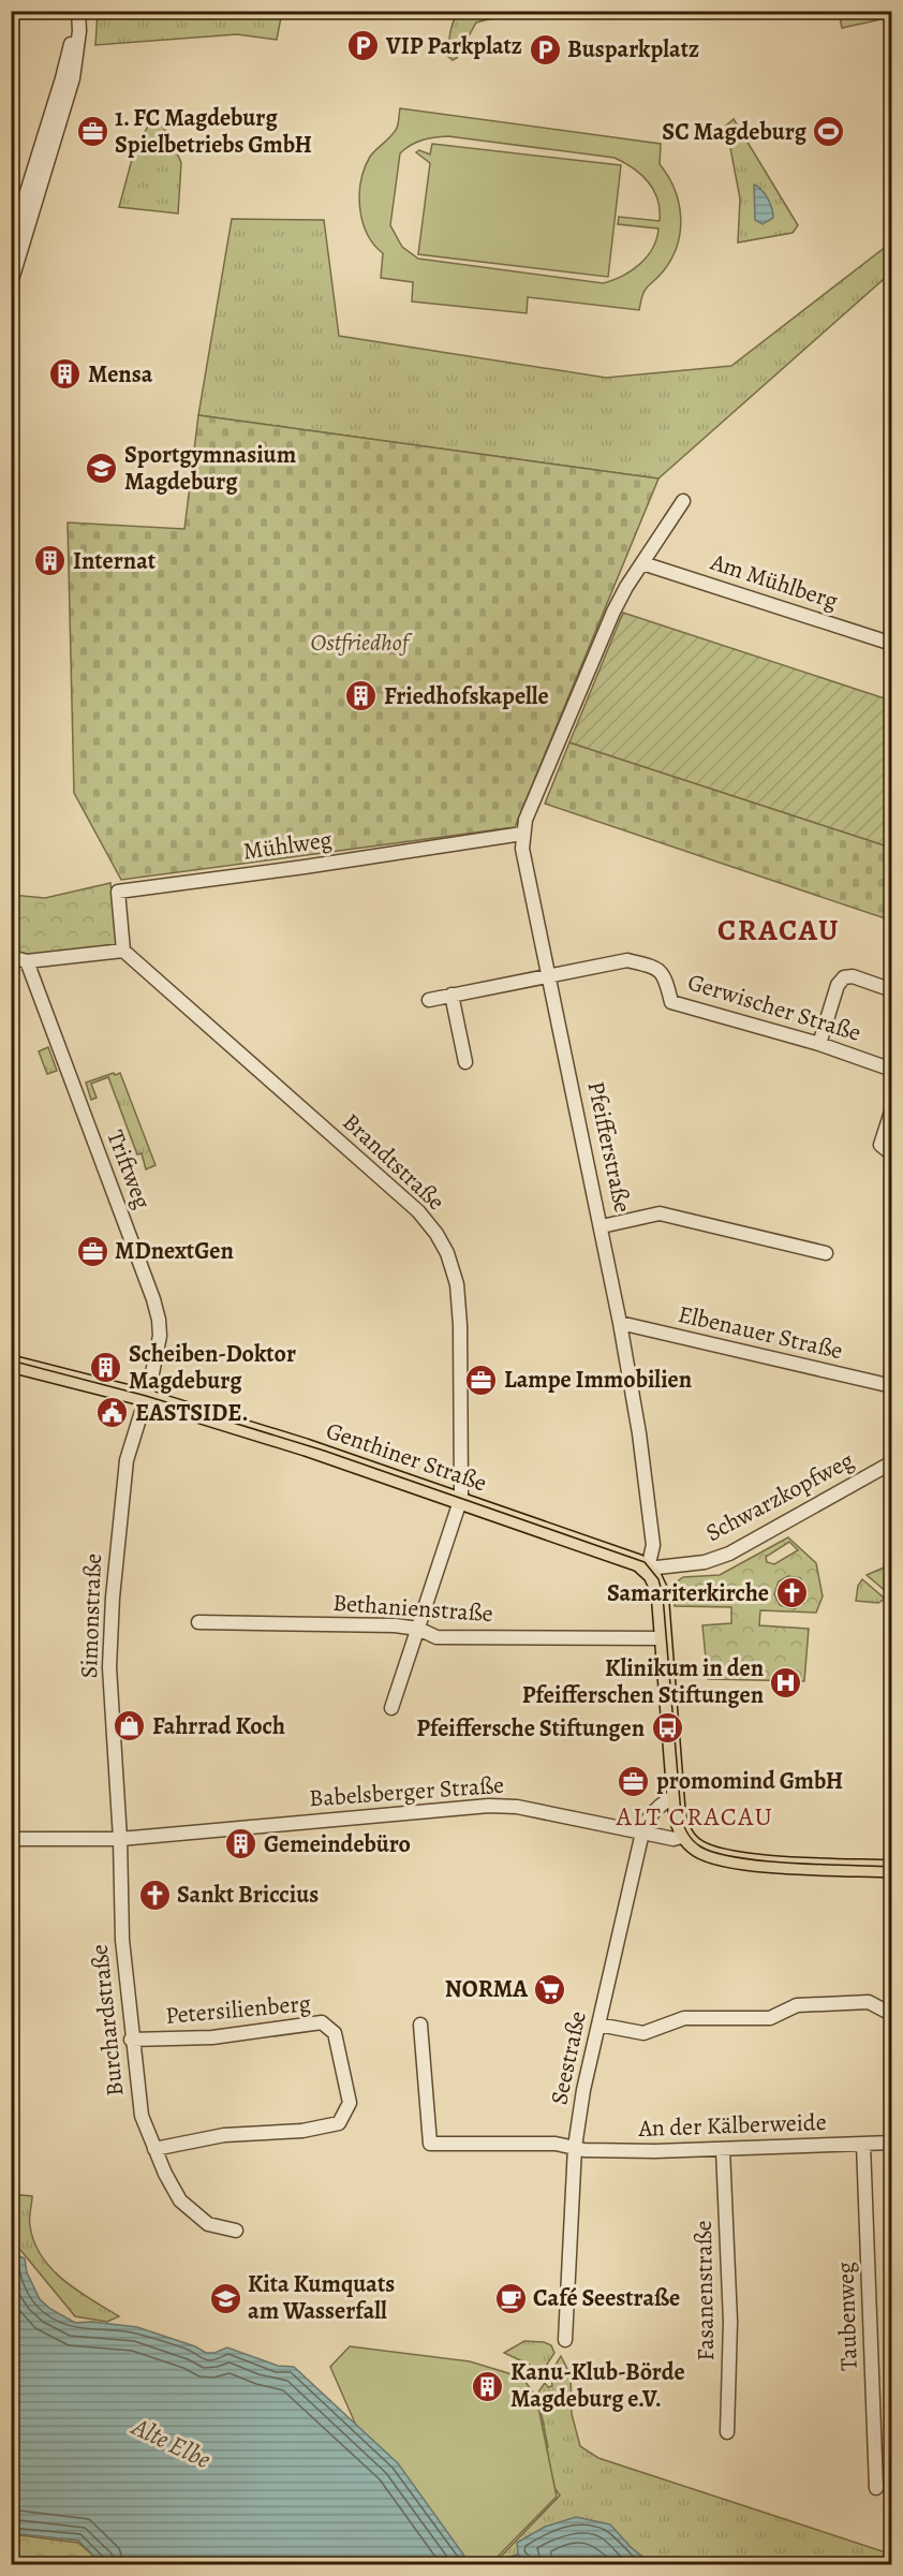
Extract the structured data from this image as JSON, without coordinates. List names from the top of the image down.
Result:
{
  "streets": {
    "main road": ["Genthiner Straße"],
    "street": [
      "Am Mühlberg",
      "Mühlweg",
      "Gerwischer Straße",
      "Pfeifferstraße",
      "Brandtstraße",
      "Triftweg",
      "Elbenauer Straße",
      "Schwarzkopfweg",
      "Bethanienstraße",
      "Simonstraße",
      "Babelsberger Straße",
      "Petersilienberg",
      "Burchardstraße",
      "Seestraße",
      "An der Kälberweide",
      "Fasanenstraße",
      "Taubenweg"
    ]
  },
  "crossings": [
    ["Am Mühlberg", "Pfeifferstraße"],
    ["Mühlweg", "Pfeifferstraße"],
    ["Mühlweg", "Brandtstraße"],
    ["Gerwischer Straße", "Pfeifferstraße"],
    ["Pfeifferstraße", "Elbenauer Straße"],
    ["Pfeifferstraße", "Genthiner Straße"],
    ["Pfeifferstraße", "Schwarzkopfweg"],
    ["Brandtstraße", "Genthiner Straße"],
    ["Brandtstraße", "Bethanienstraße"],
    ["Triftweg", "Genthiner Straße"],
    ["Triftweg", "Simonstraße"],
    ["Genthiner Straße", "Schwarzkopfweg"],
    ["Genthiner Straße", "Simonstraße"],
    ["Simonstraße", "Babelsberger Straße"],
    ["Simonstraße", "Burchardstraße"],
    ["Babelsberger Straße", "Burchardstraße"],
    ["Babelsberger Straße", "Seestraße"],
    ["Petersilienberg", "Burchardstraße"],
    ["Seestraße", "An der Kälberweide"],
    ["An der Kälberweide", "Fasanenstraße"],
    ["An der Kälberweide", "Taubenweg"]
  ],
  "districts": ["CRACAU", "ALT CRACAU"],
  "water": ["Alte Elbe"],
  "parks": ["Ostfriedhof"],
  "places": {
    "parking": ["VIP Parkplatz", "Busparkplatz"],
    "office": [
      "1. FC Magdeburg Spielbetriebs GmbH",
      "MDnextGen",
      "Lampe Immobilien",
      "promomind GmbH"
    ],
    "sports": ["SC Magdeburg"],
    "building": [
      "Mensa",
      "Internat",
      "Friedhofskapelle",
      "Scheiben-Doktor Magdeburg",
      "Gemeindebüro",
      "Kanu-Klub-Börde Magdeburg e.V."
    ],
    "school or university": ["Sportgymnasium Magdeburg", "Kita Kumquats am Wasserfall"],
    "public building": ["EASTSIDE."],
    "church": ["Samariterkirche", "Sankt Briccius"],
    "hospital": ["Klinikum in den Pfeifferschen Stiftungen"],
    "shop": ["Fahrrad Koch"],
    "bus stop": ["Pfeiffersche Stiftungen"],
    "supermarket": ["NORMA"],
    "cafe": ["Café Seestraße"]
  }
}
